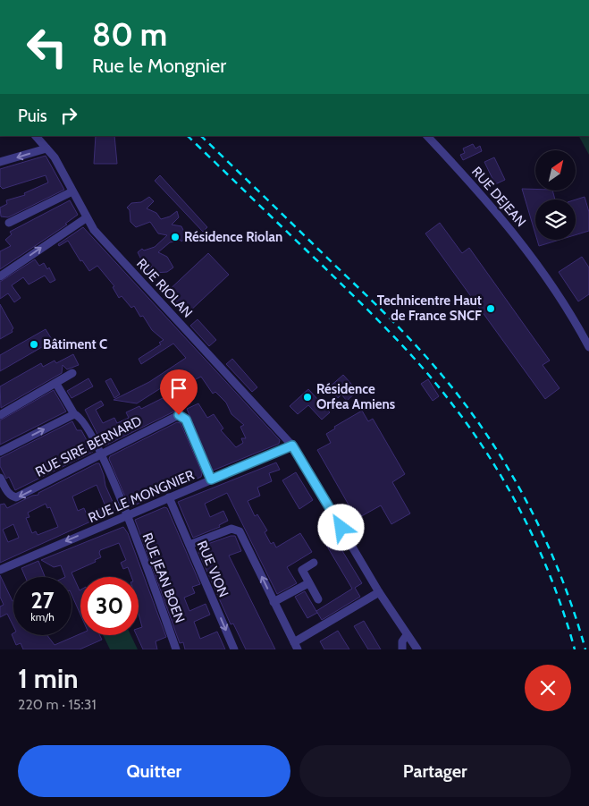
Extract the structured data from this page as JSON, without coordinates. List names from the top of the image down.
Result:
{
  "streets": {
    "street": [
      "RUE DEJEAN",
      "RUE RIOLAN",
      "RUE SIRE BERNARD",
      "RUE LE MONGNIER",
      "RUE VION",
      "RUE JEAN BOEN"
    ]
  },
  "crossings": [
    ["RUE RIOLAN", "RUE LE MONGNIER"],
    ["RUE SIRE BERNARD", "RUE LE MONGNIER"],
    ["RUE SIRE BERNARD", "RUE JEAN BOEN"],
    ["RUE LE MONGNIER", "RUE VION"],
    ["RUE LE MONGNIER", "RUE JEAN BOEN"]
  ],
  "one_way": ["RUE LE MONGNIER", "RUE VION"],
  "places": [
    "Résidence Riolan",
    "Technicentre Haut de France SNCF",
    "Bâtiment C",
    "Résidence Orfea Amiens"
  ],
  "north": "top right",
  "page": {
    "turn": ["80 m", "Rue le Mongnier"],
    "then": "Puis",
    "speed": "27 km/h",
    "limit": "30",
    "heading": ["1 min", "220 m · 15:31"],
    "buttons": ["Quitter", "Partager"]
  }
}
